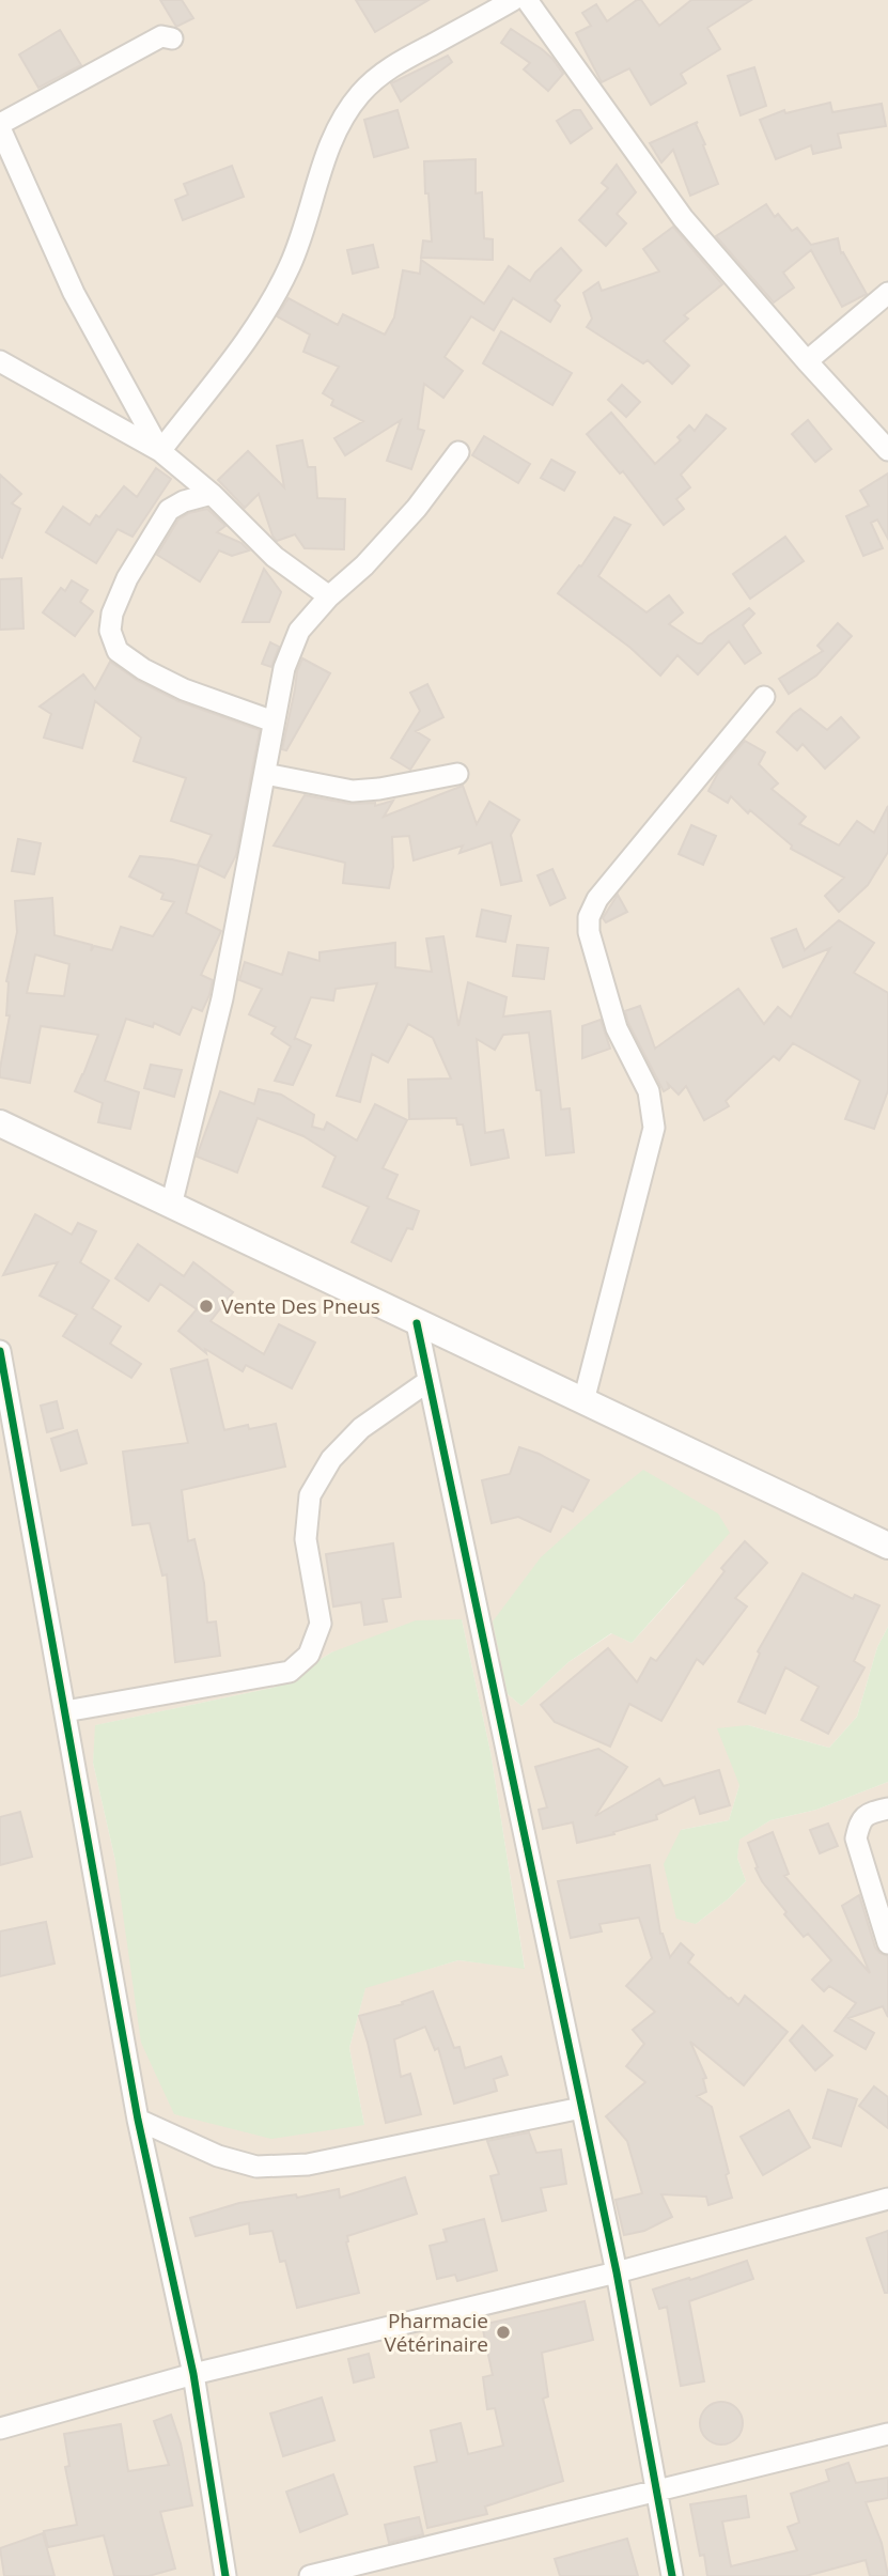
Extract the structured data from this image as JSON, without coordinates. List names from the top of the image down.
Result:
{
  "places": ["Vente Des Pneus", "Pharmacie Vétérinaire"]
}
